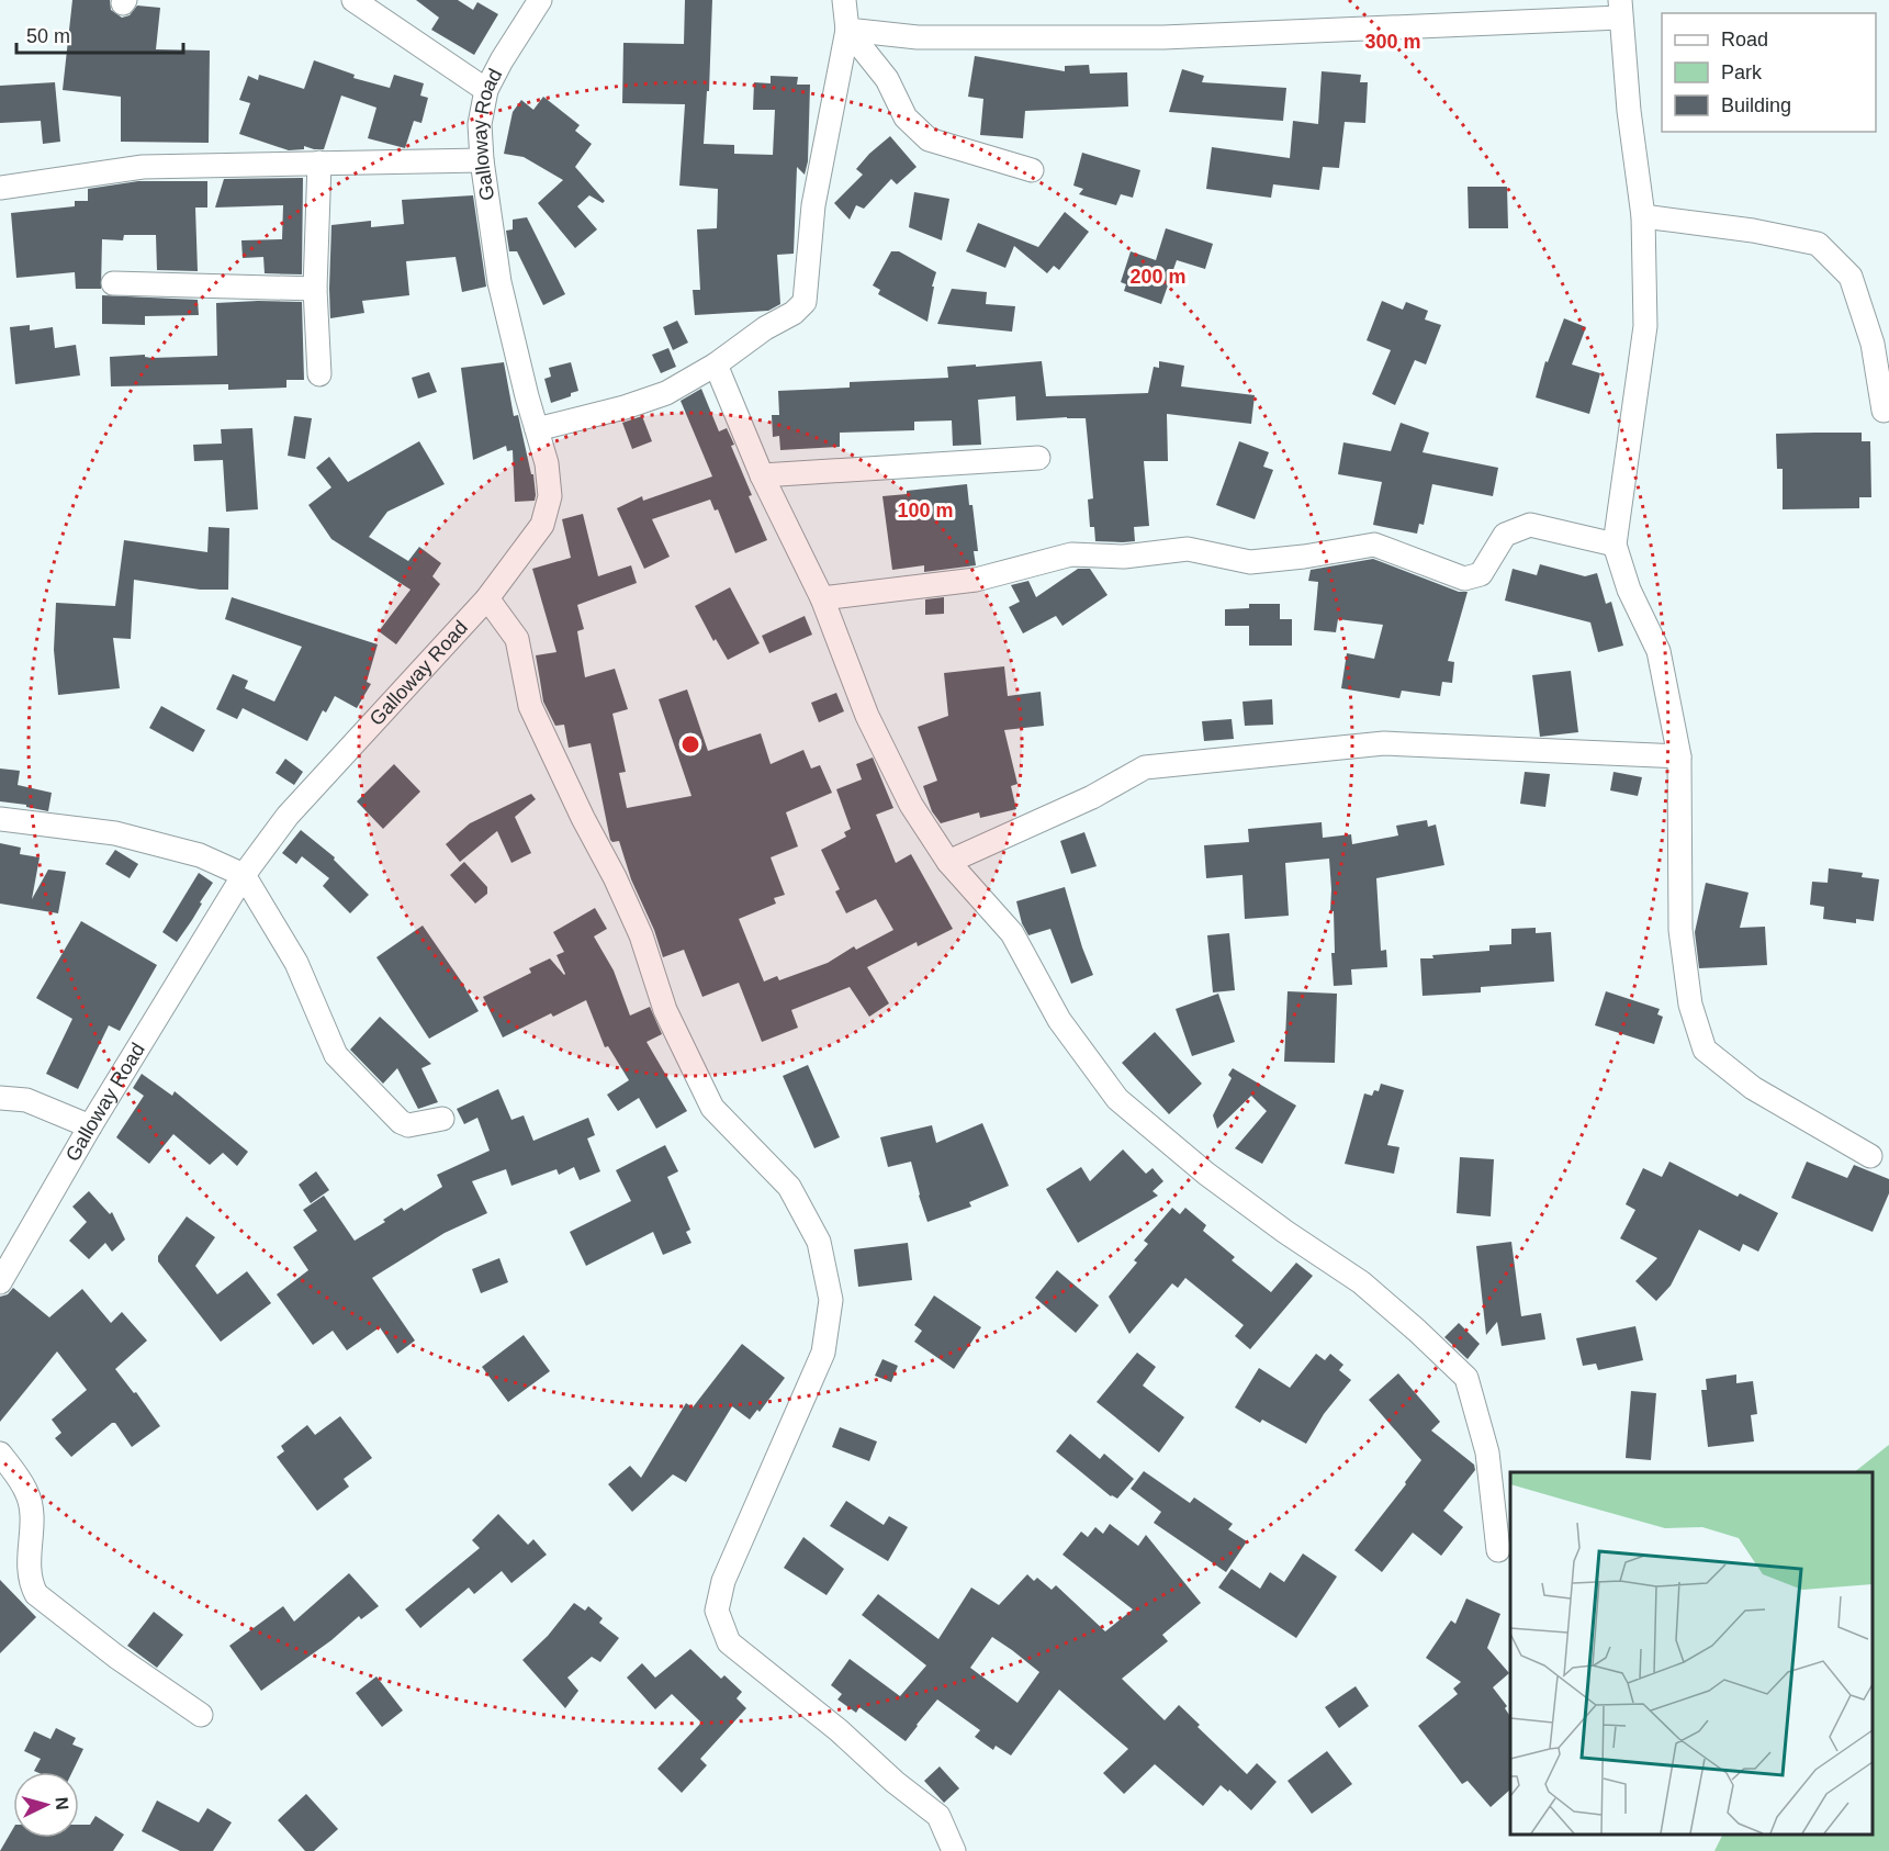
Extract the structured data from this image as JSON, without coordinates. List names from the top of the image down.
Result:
{
  "streets": {
    "street": ["Galloway Road"]
  },
  "legend": ["Road", "Park", "Building"],
  "scale_bar": "50 m",
  "north": "right",
  "rings": ["300 m", "200 m", "100 m"]
}
